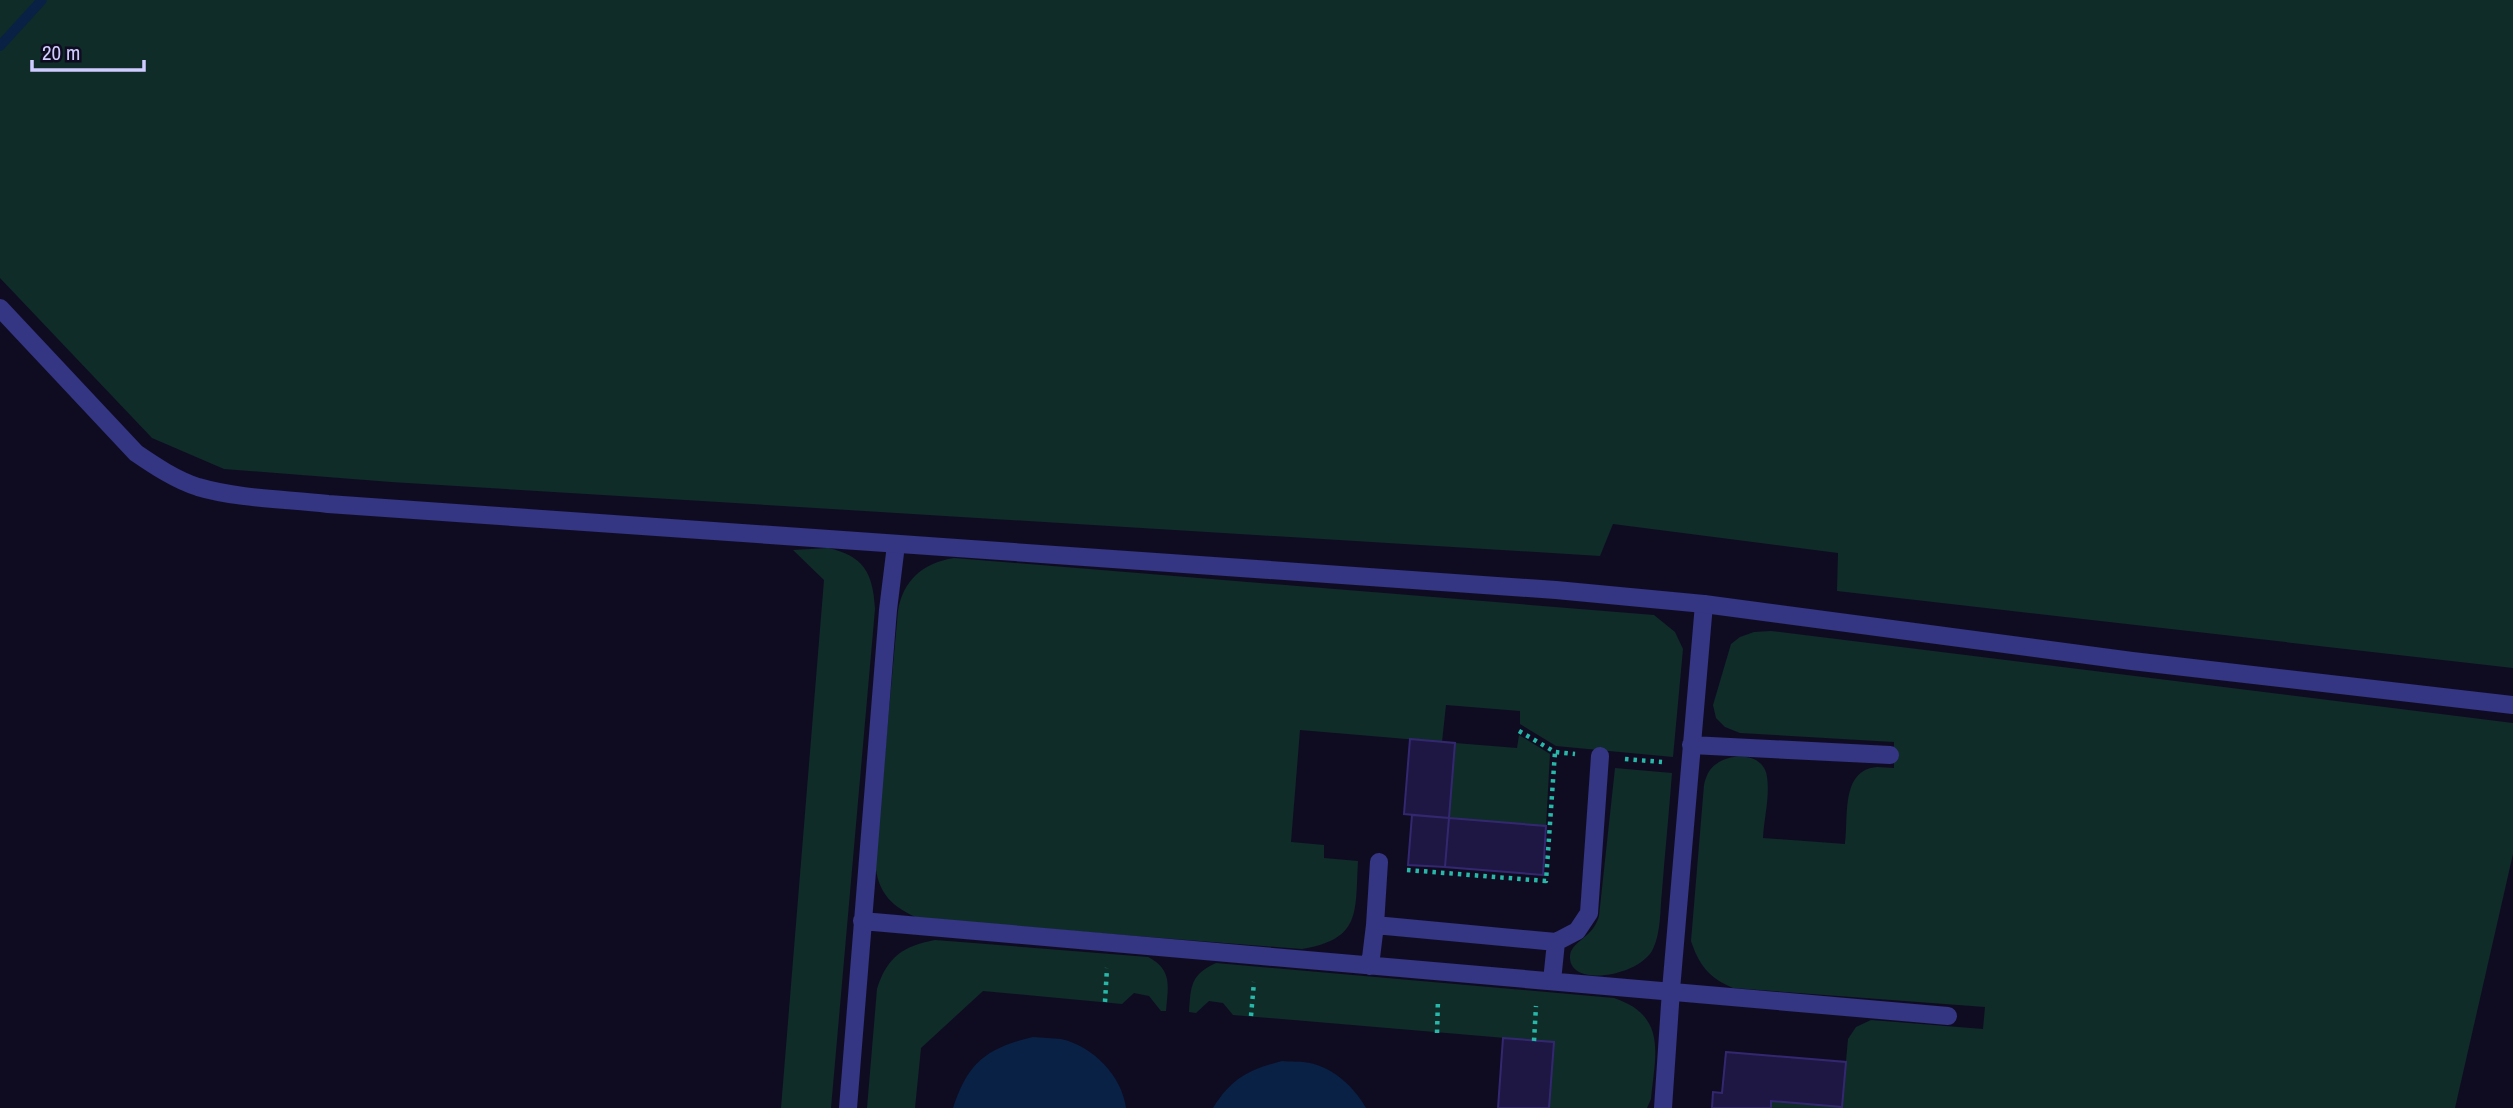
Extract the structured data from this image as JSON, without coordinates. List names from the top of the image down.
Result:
{
  "scale_bar": "20 m"
}
